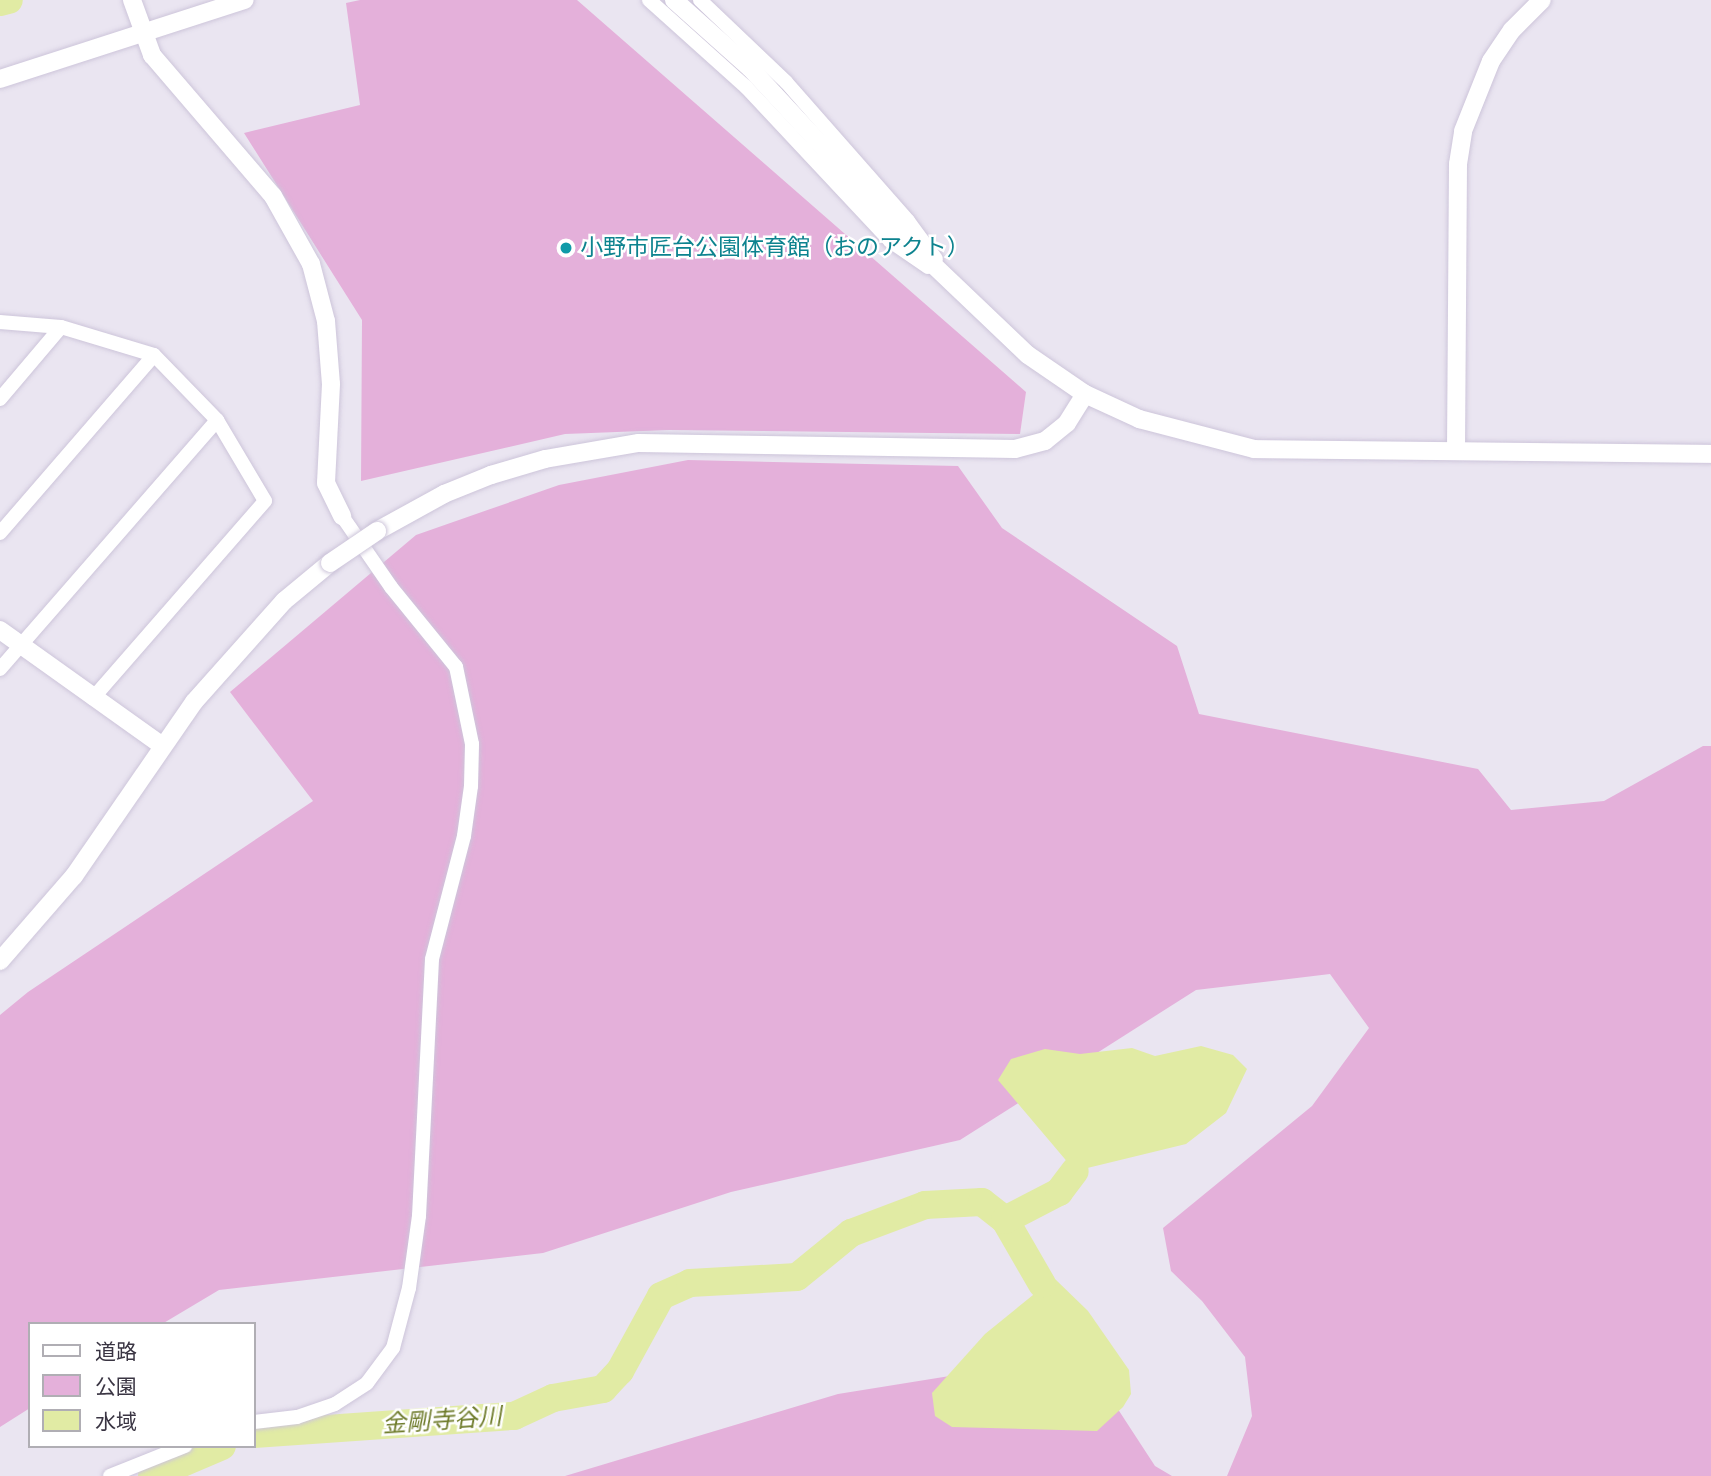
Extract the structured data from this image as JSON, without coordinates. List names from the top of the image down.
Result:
{
  "water": ["金剛寺谷川"],
  "places": ["小野市匠台公園体育館（おのアクト）"],
  "legend": ["道路", "公園", "水域"]
}
